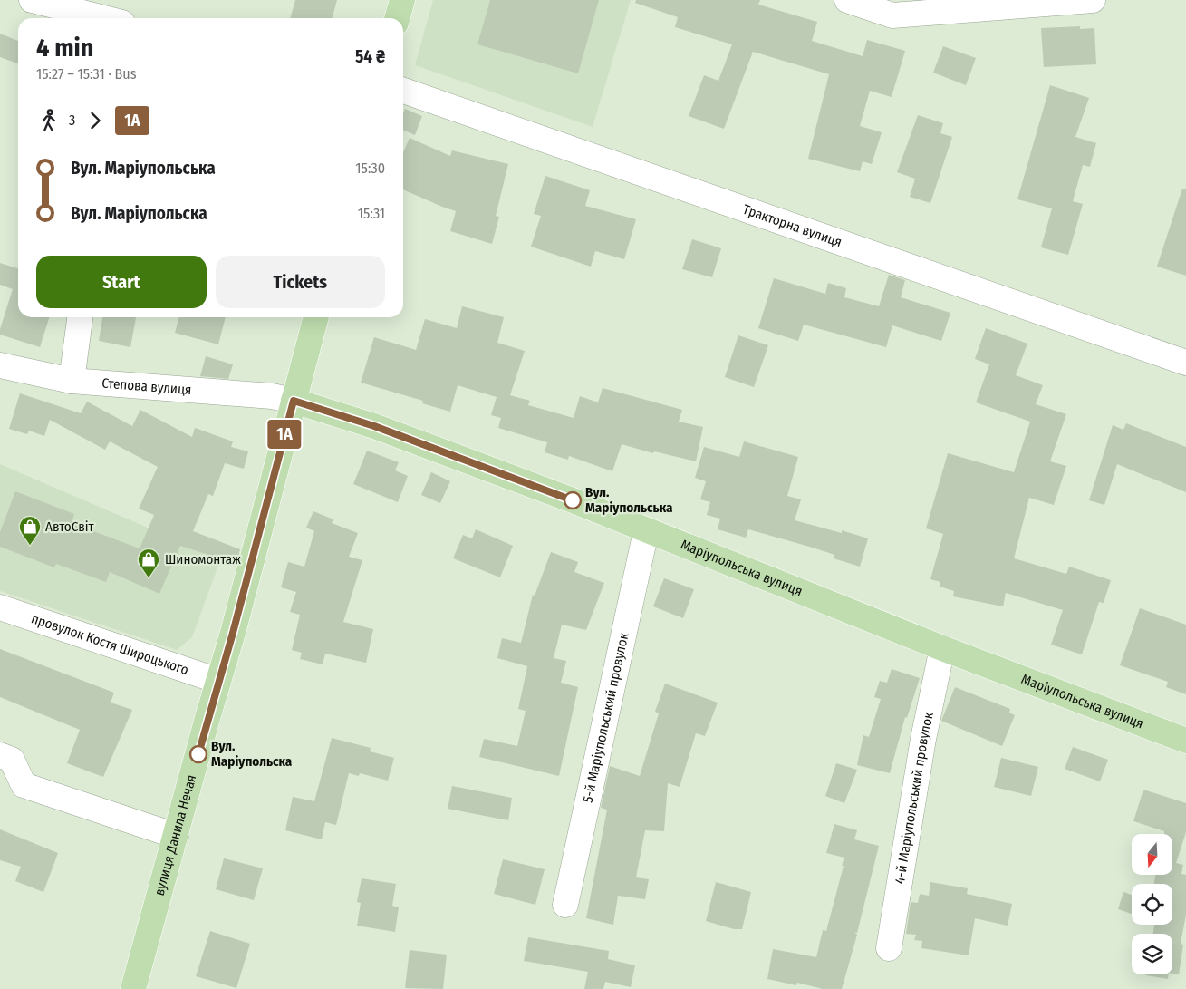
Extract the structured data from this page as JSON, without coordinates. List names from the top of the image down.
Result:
{
  "streets": {
    "main road": ["Маріупольська вулиця", "вулиця Данила Нечая"],
    "street": [
      "Тракторна вулиця",
      "Степова вулиця",
      "провулок Костя Широцького",
      "5-й Маріупольський провулок",
      "4-й Маріупольський провулок"
    ]
  },
  "crossings": [
    ["Степова вулиця", "Маріупольська вулиця"],
    ["Степова вулиця", "вулиця Данила Нечая"],
    ["Маріупольська вулиця", "5-й Маріупольський провулок"],
    ["Маріупольська вулиця", "4-й Маріупольський провулок"],
    ["Маріупольська вулиця", "вулиця Данила Нечая"],
    ["провулок Костя Широцького", "вулиця Данила Нечая"]
  ],
  "places": {
    "other": ["Вул. Маріупольська", "Вул. Маріупольска"],
    "shop": ["АвтоСвіт", "Шиномонтаж"]
  },
  "lines": ["bus line 1А"],
  "north": "bottom",
  "page": {
    "on_map": "1А",
    "heading": ["4 min", "15:27 – 15:31 · Bus", "54 ₴"],
    "legs": ["3", "1А"],
    "list": [
      {
        "name": "Вул. Маріупольська",
        "value": "15:30"
      },
      {
        "name": "Вул. Маріупольска",
        "value": "15:31"
      }
    ],
    "buttons": ["Start", "Tickets"]
  }
}
